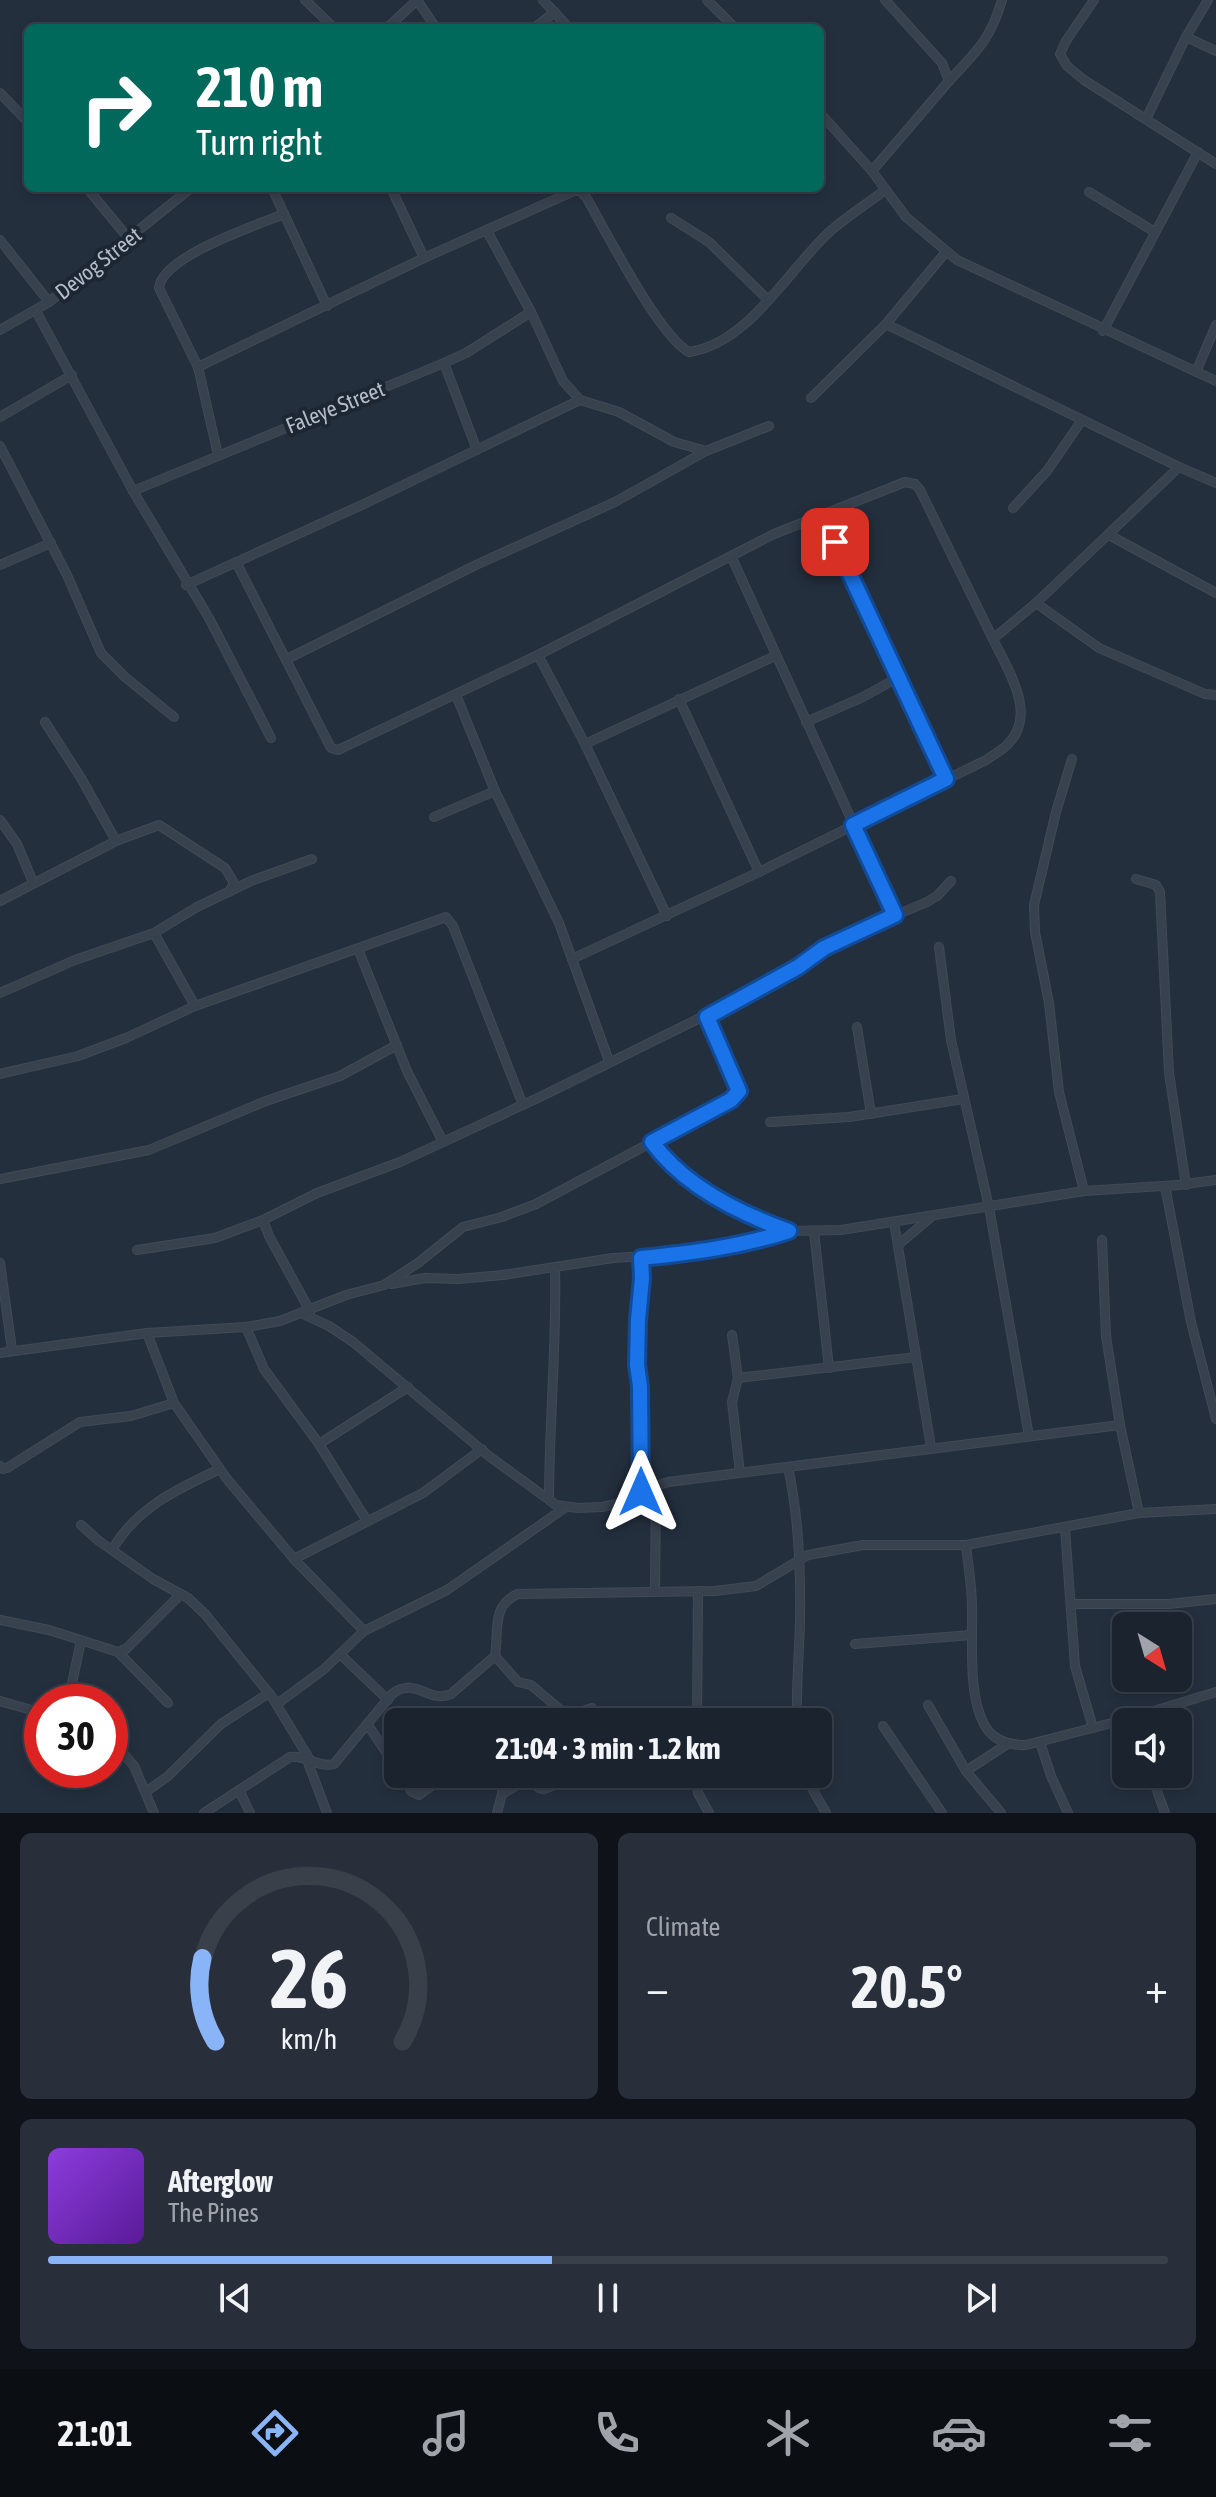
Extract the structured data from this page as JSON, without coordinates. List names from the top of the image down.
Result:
{
  "streets": {
    "street": ["Devog Street", "Faleye Street"]
  },
  "north": "bottom right",
  "page": {
    "turn": ["210 m", "Turn right"],
    "limit": "30",
    "trip": "21:04 · 3 min · 1.2 km",
    "tile": "Climate",
    "heat": ["−", "20.5°", "+"],
    "song": ["Afterglow", "The Pines"],
    "tabs": "21:01",
    "gauge": ["26", "km/h"]
  }
}
